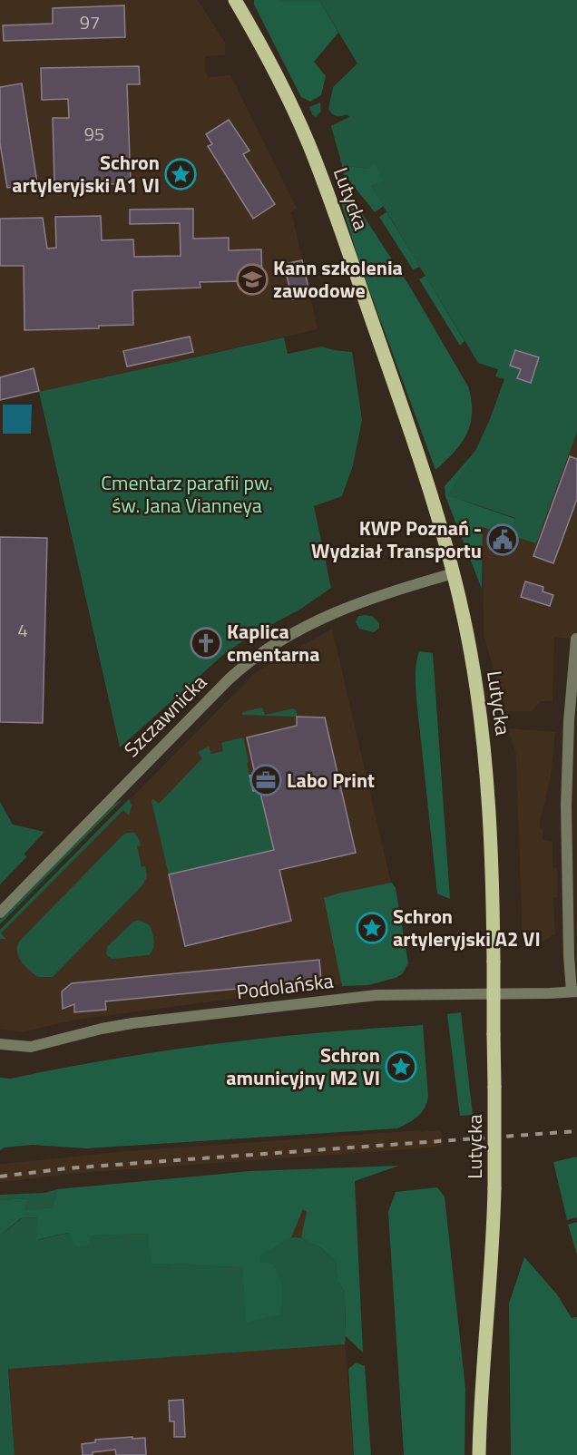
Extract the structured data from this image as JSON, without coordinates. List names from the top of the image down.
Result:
{
  "streets": {
    "main road": ["Lutycka"],
    "street": ["Szczawnicka", "Podolańska"]
  },
  "crossings": [
    ["Lutycka", "Szczawnicka"]
  ],
  "parks": ["Cmentarz parafii pw. św. Jana Vianneya"],
  "places": {
    "place": ["Schron artyleryjski A1 VI", "Schron artyleryjski A2 VI", "Schron amunicyjny M2 VI"],
    "school or university": ["Kann szkolenia zawodowe"],
    "public building": ["KWP Poznań - Wydział Transportu"],
    "church": ["Kaplica cmentarna"],
    "office": ["Labo Print"]
  },
  "house_numbers": ["97", "95", "4"]
}
